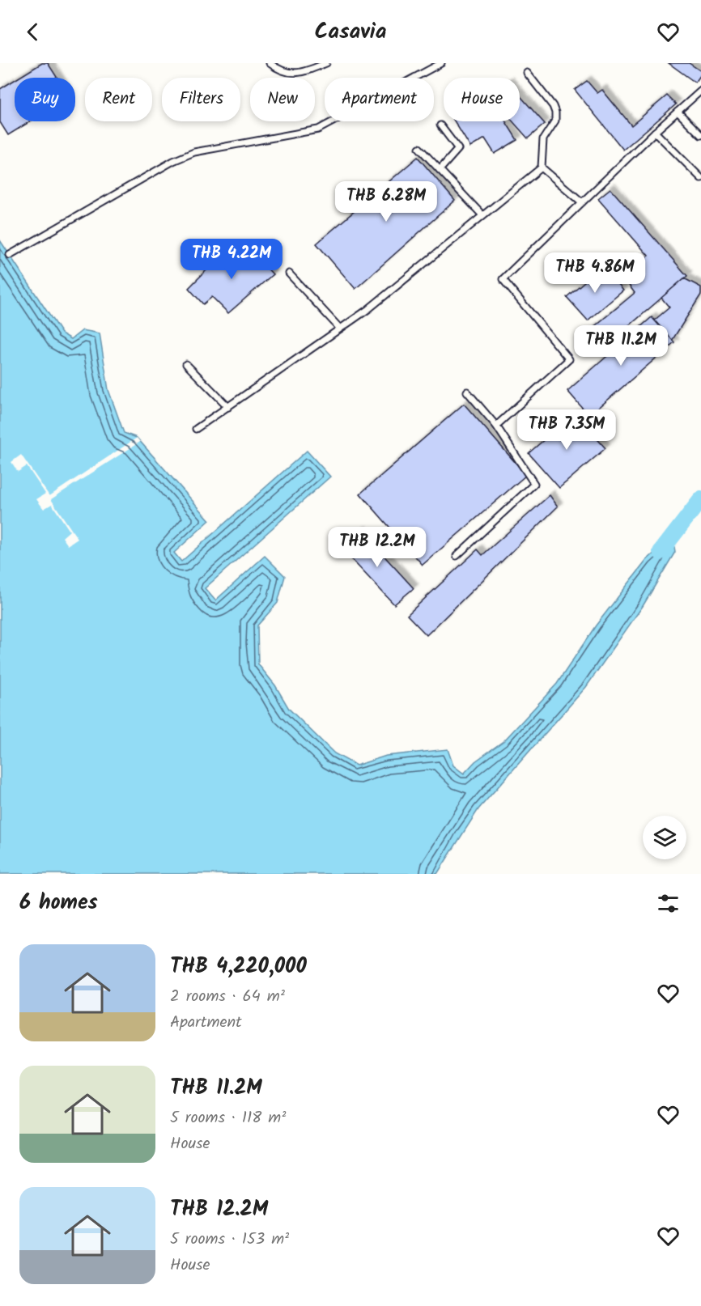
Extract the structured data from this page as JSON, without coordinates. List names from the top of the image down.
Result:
{
  "page": {
    "header": "Casavia",
    "chip": [
      "Buy",
      "Rent",
      "Filters",
      "New",
      "Apartment",
      "House"
    ],
    "price": [
      "THB 6.28M",
      "THB 4.22M",
      "THB 4.86M",
      "THB 11.2M",
      "THB 7.35M",
      "THB 12.2M"
    ],
    "heading": "6 homes",
    "list": [
      {
        "name": "THB 4,220,000",
        "note": "2 rooms · 64 m² · Apartment"
      },
      {
        "name": "THB 11.2M",
        "note": "5 rooms · 118 m² · House"
      },
      {
        "name": "THB 12.2M",
        "note": "5 rooms · 153 m² · House"
      }
    ]
  }
}
